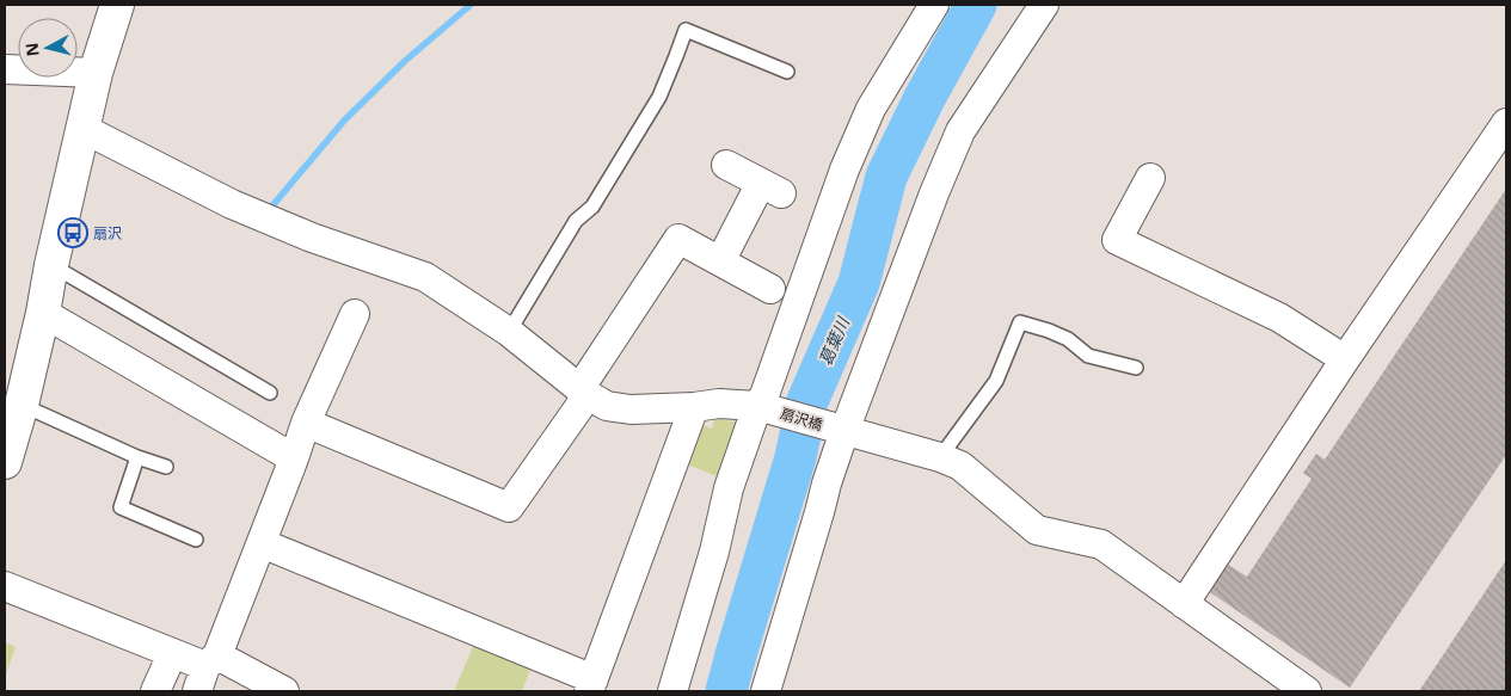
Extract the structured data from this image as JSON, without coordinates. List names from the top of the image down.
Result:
{
  "streets": {
    "street": ["扇沢橋"]
  },
  "water": ["葛葉川"],
  "places": {
    "bus stop": ["扇沢"]
  },
  "north": "left"
}
